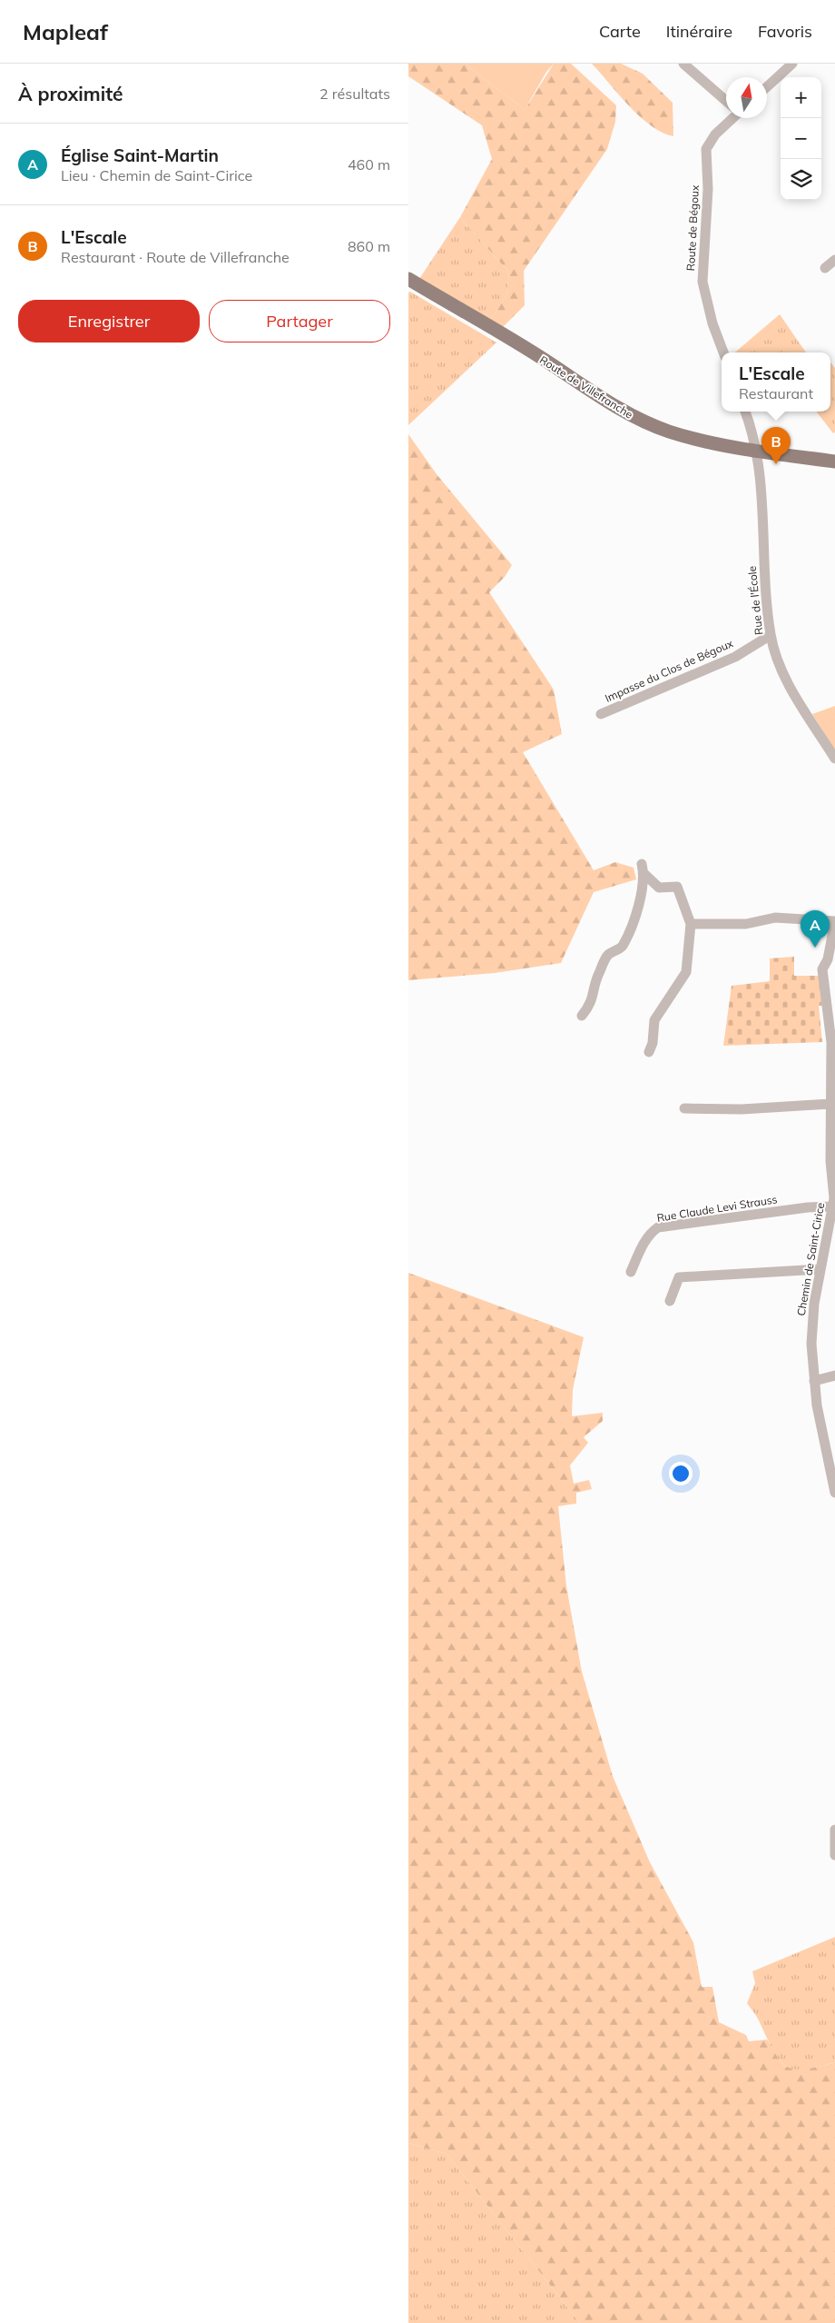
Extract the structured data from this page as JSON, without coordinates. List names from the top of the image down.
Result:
{
  "streets": {
    "main road": ["Route de Villefranche"],
    "street": [
      "Route de Bégoux",
      "Rue de l'École",
      "Impasse du Clos de Bégoux",
      "Rue Claude Levi Strauss",
      "Chemin de Saint-Cirice"
    ]
  },
  "crossings": [
    ["Route de Villefranche", "Rue de l'École"],
    ["Rue de l'École", "Impasse du Clos de Bégoux"],
    ["Rue Claude Levi Strauss", "Chemin de Saint-Cirice"]
  ],
  "north": "top",
  "page": {
    "header": "Mapleaf",
    "nav": ["Carte", "Itinéraire", "Favoris"],
    "heading": ["À proximité", "2 résultats"],
    "map_buttons": ["+", "−"],
    "list": [
      {
        "mark": "A",
        "name": "Église Saint-Martin",
        "note": "Lieu · Chemin de Saint-Cirice",
        "value": "460 m"
      },
      {
        "mark": "B",
        "name": "L'Escale",
        "note": "Restaurant · Route de Villefranche",
        "value": "860 m"
      }
    ],
    "buttons": ["Enregistrer", "Partager"],
    "popup": ["L'Escale", "Restaurant"],
    "pins": ["B", "A"]
  }
}
